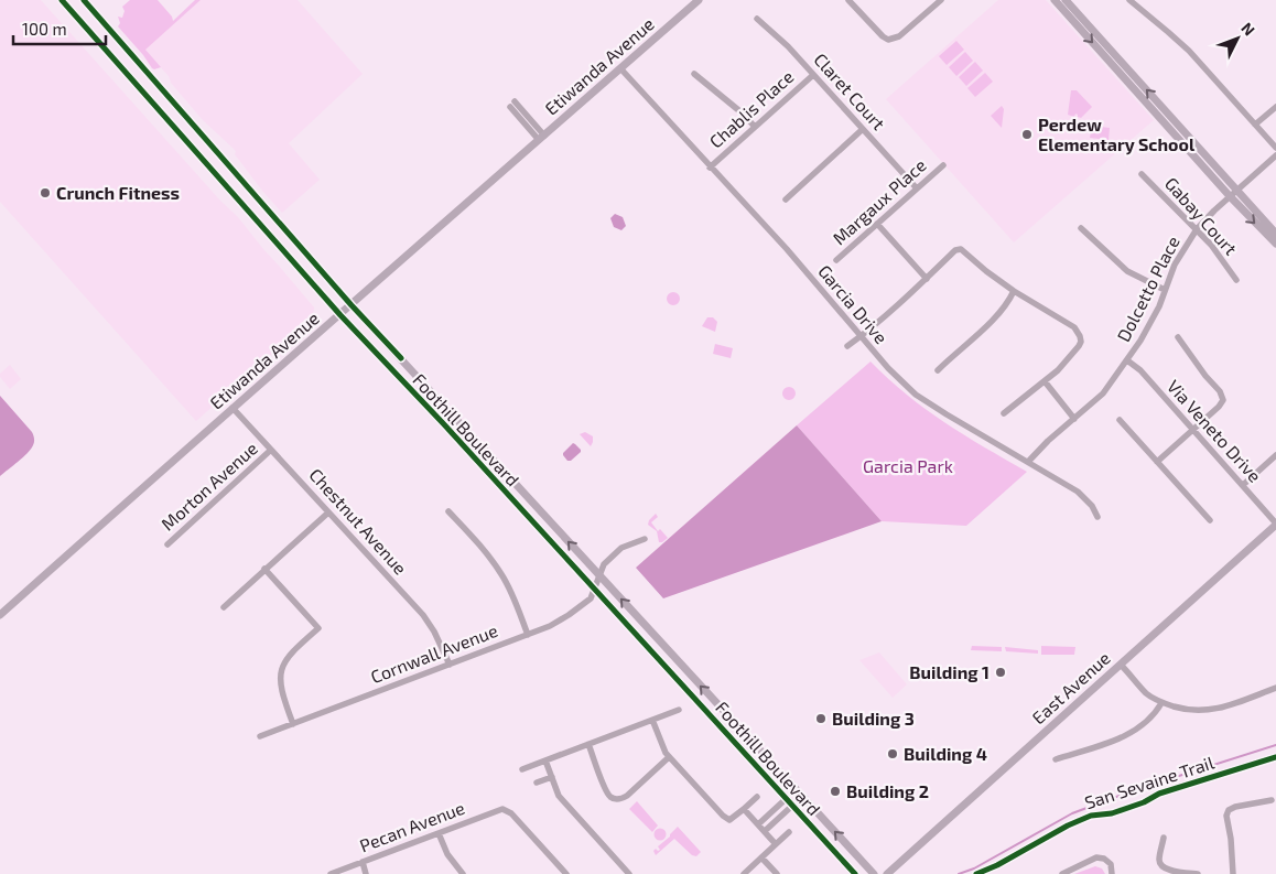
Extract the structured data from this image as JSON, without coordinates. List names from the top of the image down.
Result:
{
  "streets": {
    "main road": ["Etiwanda Avenue", "Foothill Boulevard", "East Avenue"],
    "street": [
      "Claret Court",
      "Chablis Place",
      "Margaux Place",
      "Gabay Court",
      "Dolcetto Place",
      "Garcia Drive",
      "Via Veneto Drive",
      "Morton Avenue",
      "Chestnut Avenue",
      "Cornwall Avenue",
      "Pecan Avenue"
    ],
    "cycle path": ["San Sevaine Trail"]
  },
  "crossings": [
    ["Etiwanda Avenue", "Garcia Drive"],
    ["Etiwanda Avenue", "Foothill Boulevard"],
    ["Etiwanda Avenue", "Chestnut Avenue"],
    ["Claret Court", "Chablis Place"],
    ["Claret Court", "Margaux Place"],
    ["Chablis Place", "Garcia Drive"],
    ["Gabay Court", "Dolcetto Place"],
    ["Dolcetto Place", "Garcia Drive"],
    ["Dolcetto Place", "Via Veneto Drive"],
    ["Foothill Boulevard", "Cornwall Avenue"],
    ["Via Veneto Drive", "East Avenue"],
    ["Morton Avenue", "Chestnut Avenue"],
    ["Chestnut Avenue", "Cornwall Avenue"]
  ],
  "parks": ["Garcia Park"],
  "places": [
    "Perdew Elementary School",
    "Crunch Fitness",
    "Building 1",
    "Building 3",
    "Building 4",
    "Building 2"
  ],
  "scale_bar": "100 m",
  "north": "top right"
}
